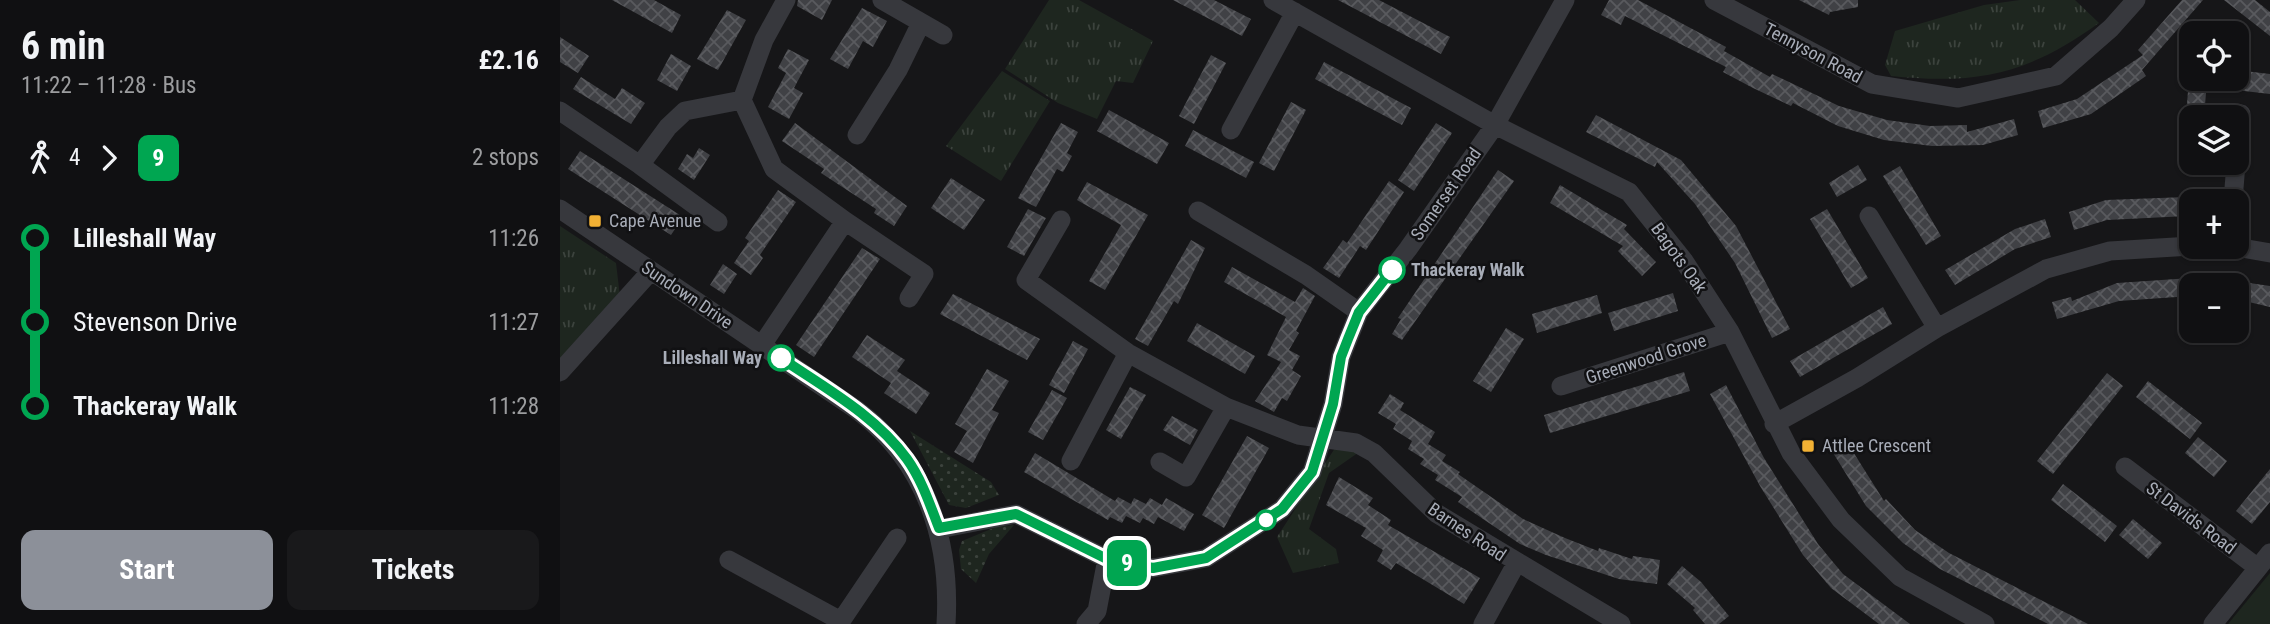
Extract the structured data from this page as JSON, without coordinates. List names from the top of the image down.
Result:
{
  "streets": {
    "street": [
      "Tennyson Road",
      "Somerset Road",
      "Bagots Oak",
      "Sundown Drive",
      "Greenwood Grove",
      "St Davids Road",
      "Barnes Road"
    ]
  },
  "crossings": [
    ["Somerset Road", "Bagots Oak"],
    ["Somerset Road", "Sundown Drive"],
    ["Somerset Road", "Barnes Road"],
    ["Bagots Oak", "Greenwood Grove"]
  ],
  "places": {
    "transit": ["Cape Avenue", "Attlee Crescent"],
    "other": ["Thackeray Walk", "Lilleshall Way"]
  },
  "lines": ["bus line 9"],
  "page": {
    "heading": ["6 min", "11:22 – 11:28 · Bus", "£2.16"],
    "on_map": "9",
    "map_buttons": ["+", "−"],
    "legs": ["4", "9", "2 stops"],
    "list": [
      {
        "name": "Lilleshall Way",
        "value": "11:26"
      },
      {
        "name": "Stevenson Drive",
        "value": "11:27"
      },
      {
        "name": "Thackeray Walk",
        "value": "11:28"
      }
    ],
    "buttons": ["Start", "Tickets"]
  }
}
